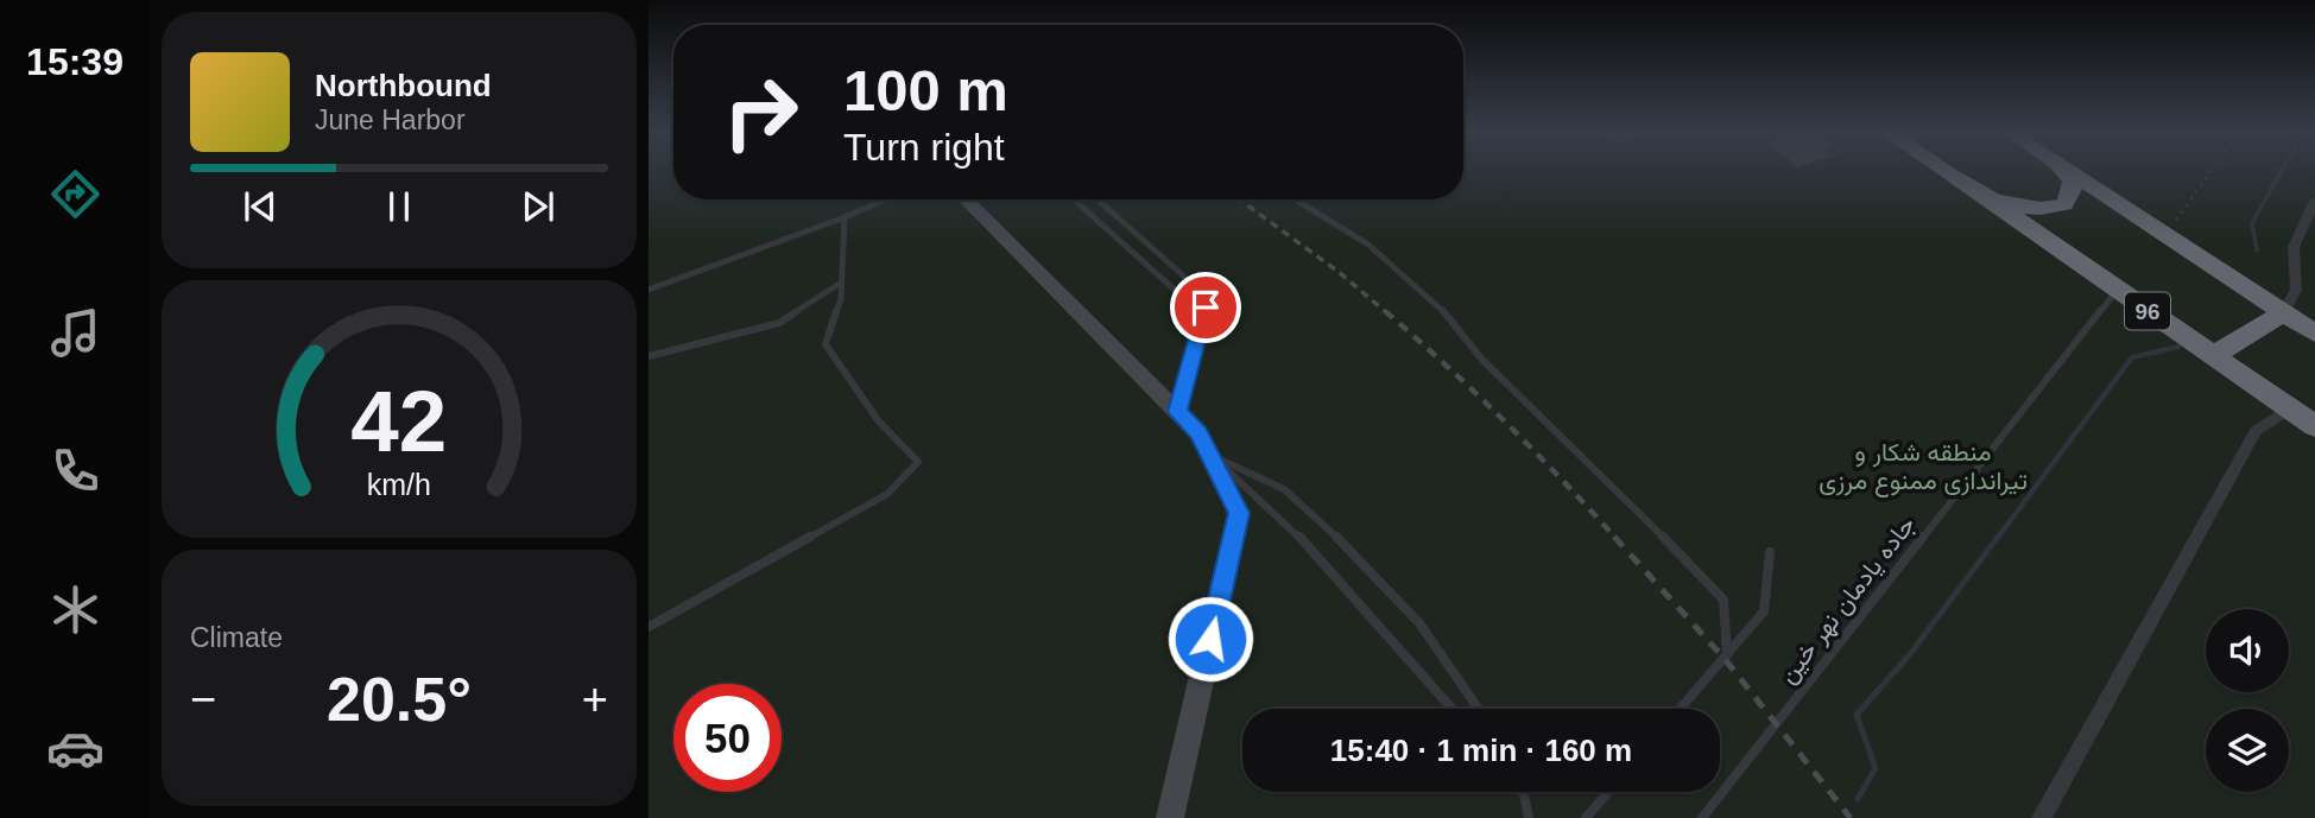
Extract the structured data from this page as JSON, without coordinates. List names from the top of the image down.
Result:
{
  "streets": {
    "highway": ["96"],
    "lane": ["جاده یادمان نهر خین"]
  },
  "crossings": [
    ["96", "جاده یادمان نهر خین"]
  ],
  "parks": ["منطقه شکار و تیراندازی ممنوع مرزی"],
  "page": {
    "tabs": "15:39",
    "turn": ["100 m", "Turn right"],
    "song": ["Northbound", "June Harbor"],
    "tile": "Climate",
    "heat": ["−", "20.5°", "+"],
    "limit": "50",
    "trip": "15:40 · 1 min · 160 m",
    "gauge": ["42", "km/h"]
  }
}
